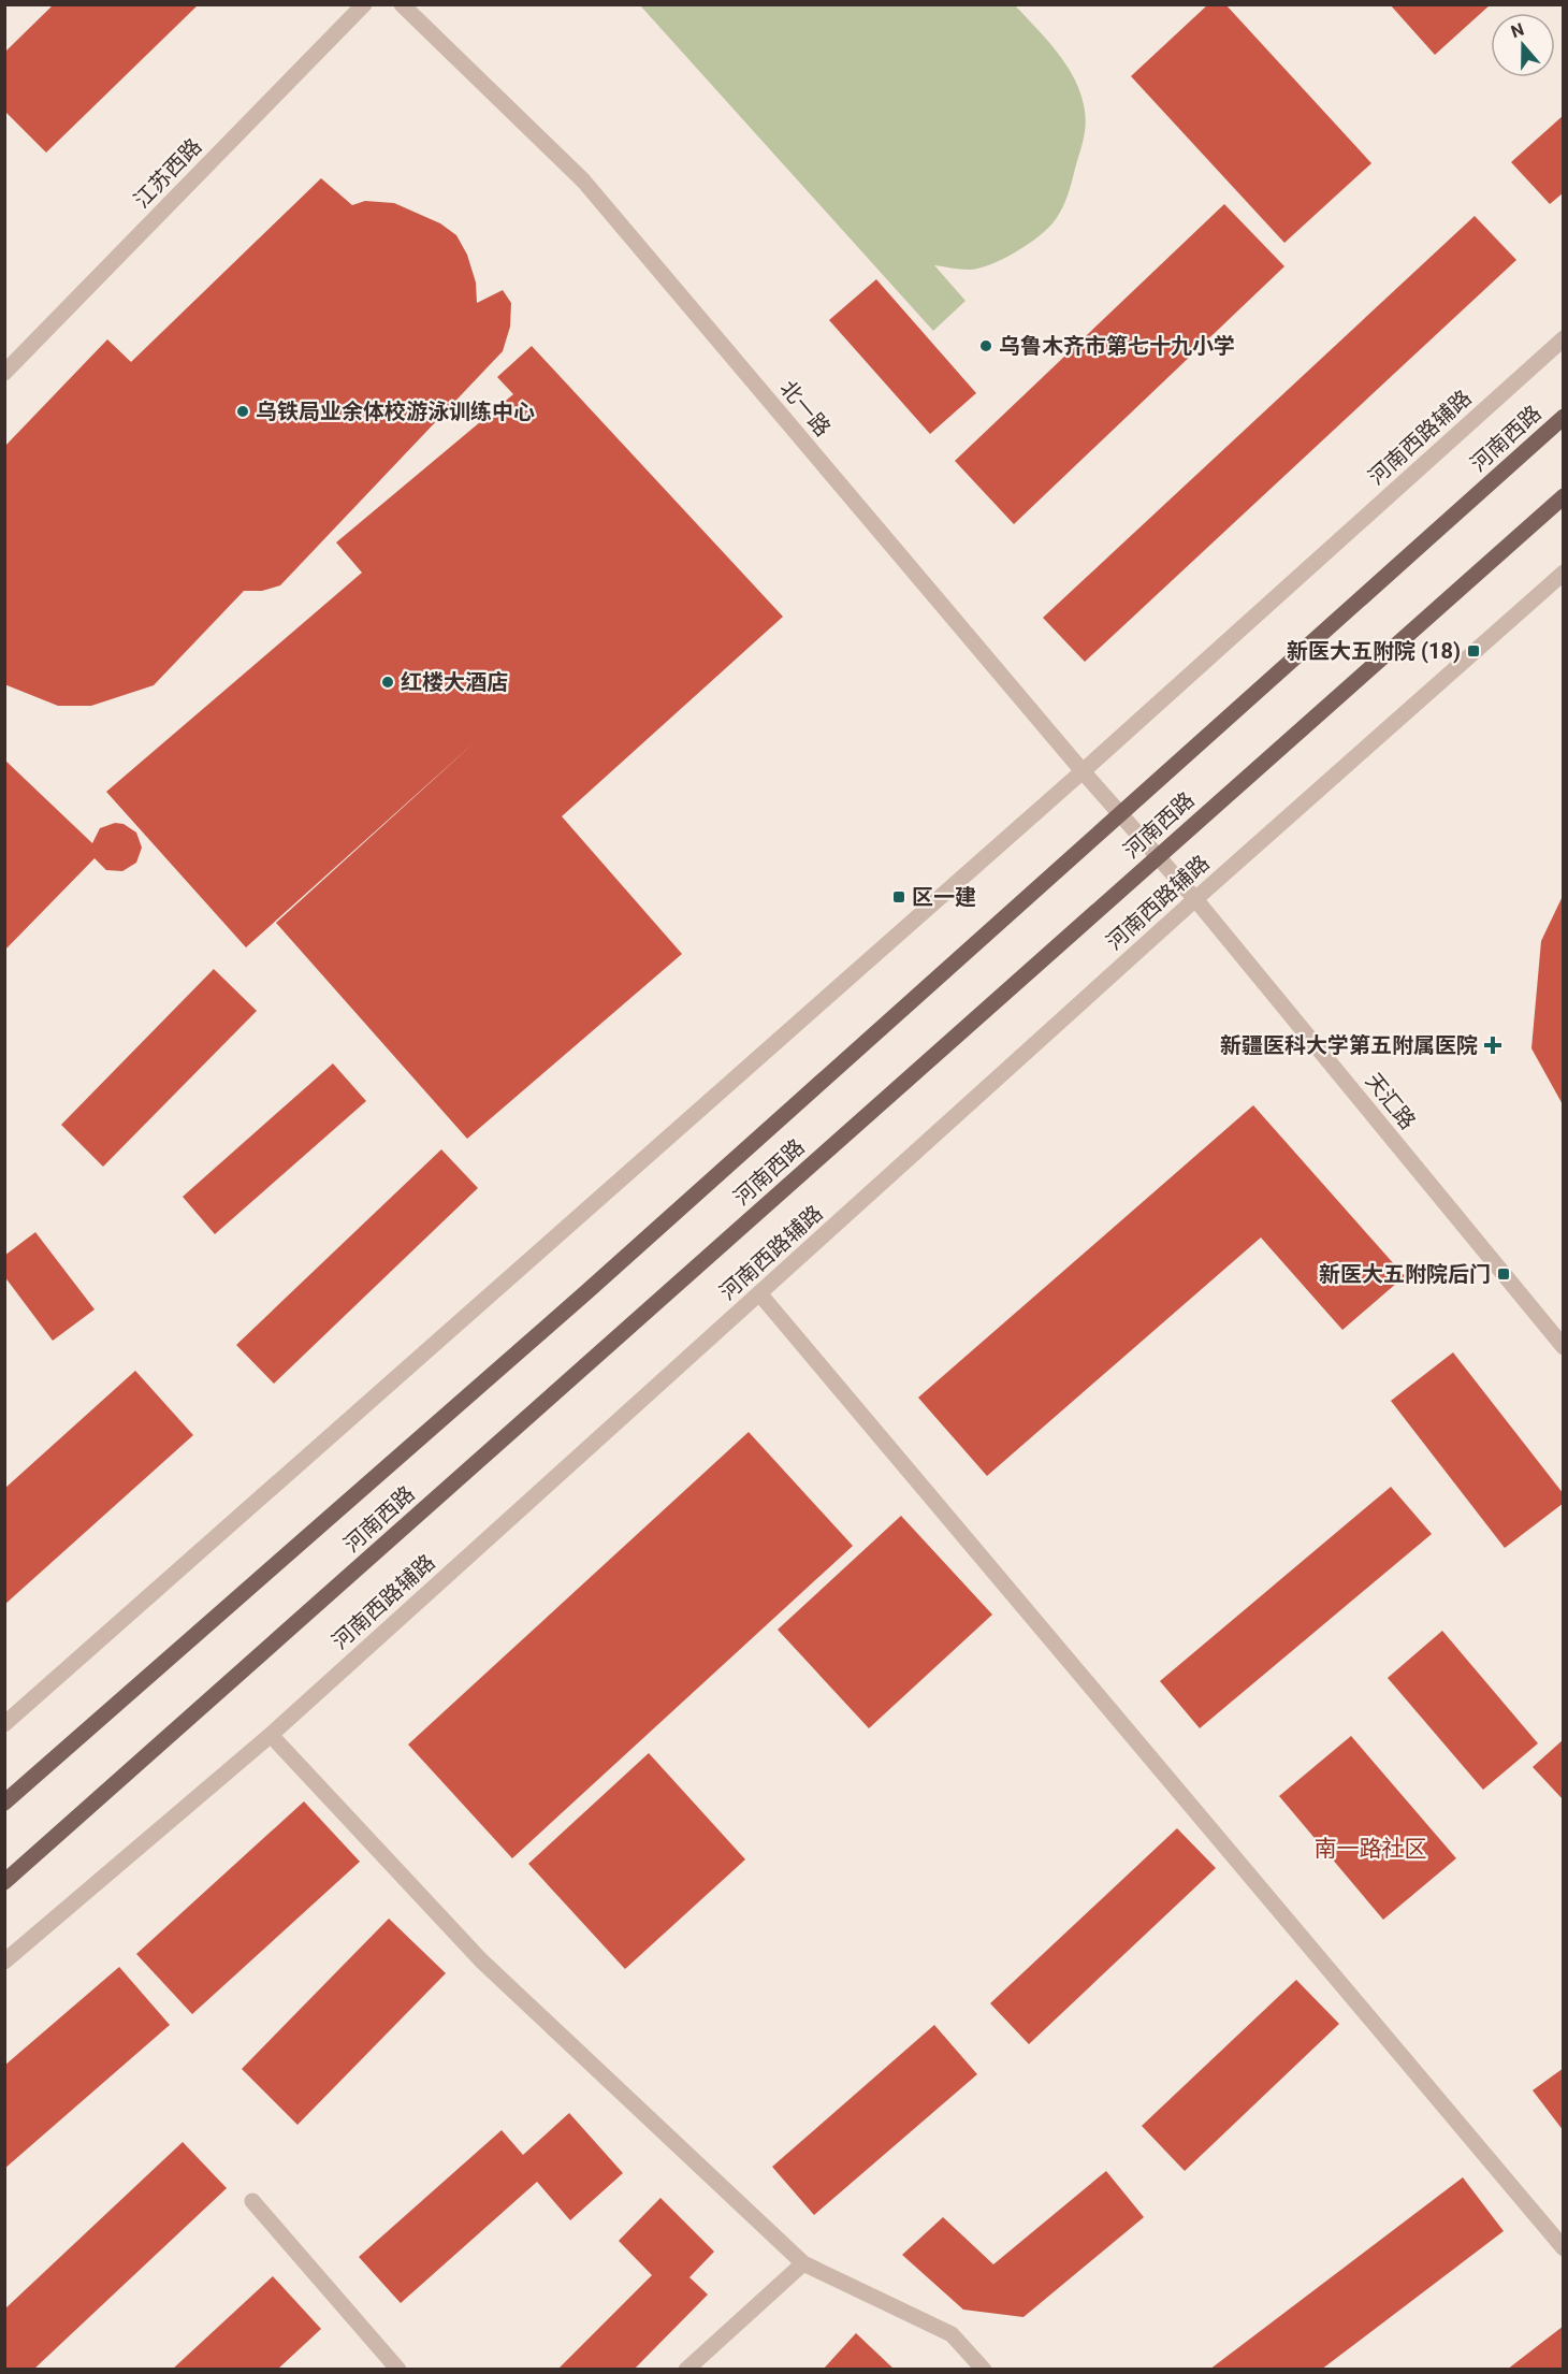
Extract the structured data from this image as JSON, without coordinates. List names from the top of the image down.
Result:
{
  "streets": {
    "main road": ["河南西路"],
    "street": [
      "江苏西路",
      "北一路",
      "河南西路辅路",
      "天汇路"
    ]
  },
  "crossings": [
    ["北一路", "河南西路辅路"],
    ["北一路", "河南西路"],
    ["北一路", "天汇路"],
    ["河南西路辅路", "天汇路"],
    ["河南西路", "天汇路"]
  ],
  "districts": ["南一路社区"],
  "places": {
    "other": ["乌鲁木齐市第七十九小学", "乌铁局业余体校游泳训练中心", "红楼大酒店"],
    "transit": ["新医大五附院 (18)", "区一建", "新医大五附院后门"],
    "health": ["新疆医科大学第五附属医院"]
  },
  "north": "top"
}
